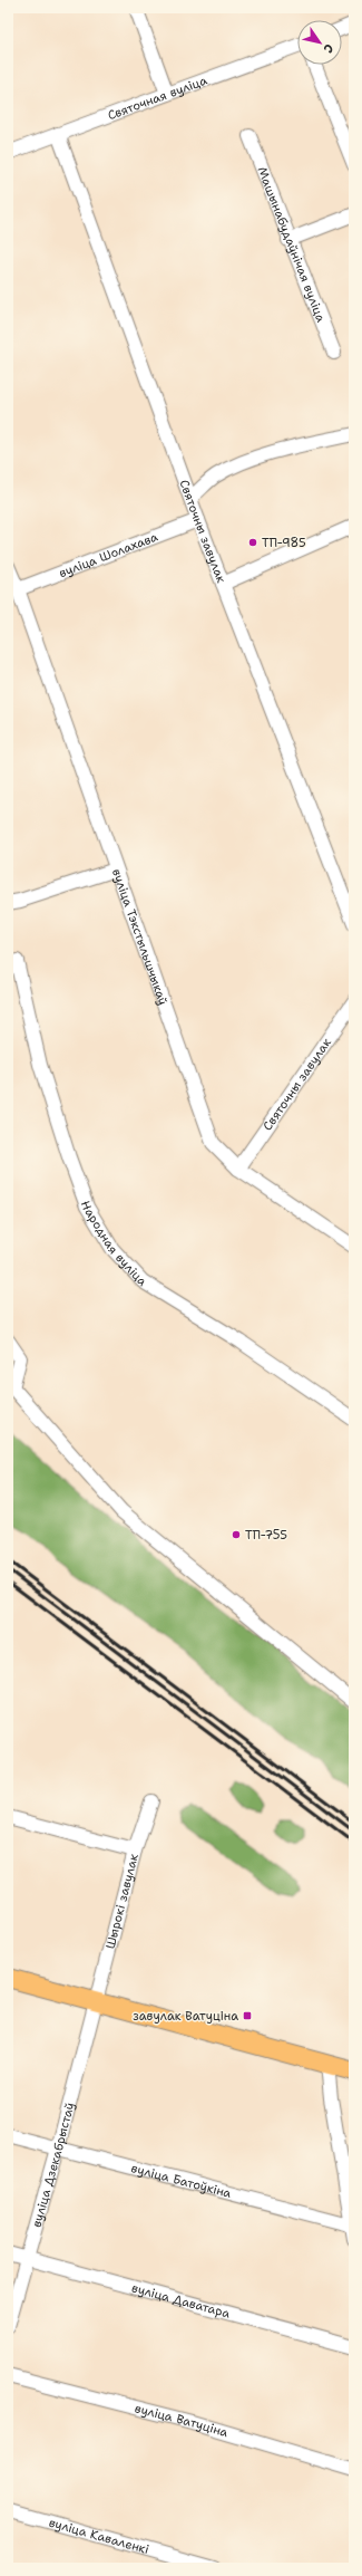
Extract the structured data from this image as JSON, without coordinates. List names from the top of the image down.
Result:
{
  "streets": {
    "street": [
      "Святочная вуліца",
      "Машынабудаўнічая вуліца",
      "Святочны завулак",
      "вуліца Шолахава",
      "вуліца Тэкстыльшчыкаў",
      "Народная вуліца",
      "Шырокі завулак",
      "вуліца Дзекабрыстаў",
      "вуліца Батоўкіна",
      "вуліца Даватара",
      "вуліца Ватуціна",
      "вуліца Каваленкі"
    ]
  },
  "crossings": [
    ["Святочная вуліца", "Святочны завулак"],
    ["Святочны завулак", "вуліца Шолахава"],
    ["Святочны завулак", "вуліца Тэкстыльшчыкаў"],
    ["вуліца Шолахава", "вуліца Тэкстыльшчыкаў"],
    ["Шырокі завулак", "вуліца Дзекабрыстаў"],
    ["вуліца Дзекабрыстаў", "вуліца Батоўкіна"],
    ["вуліца Дзекабрыстаў", "вуліца Даватара"]
  ],
  "places": {
    "other": ["ТП-985", "ТП-755"],
    "transit": ["завулак Ватуціна"]
  },
  "north": "bottom right"
}
